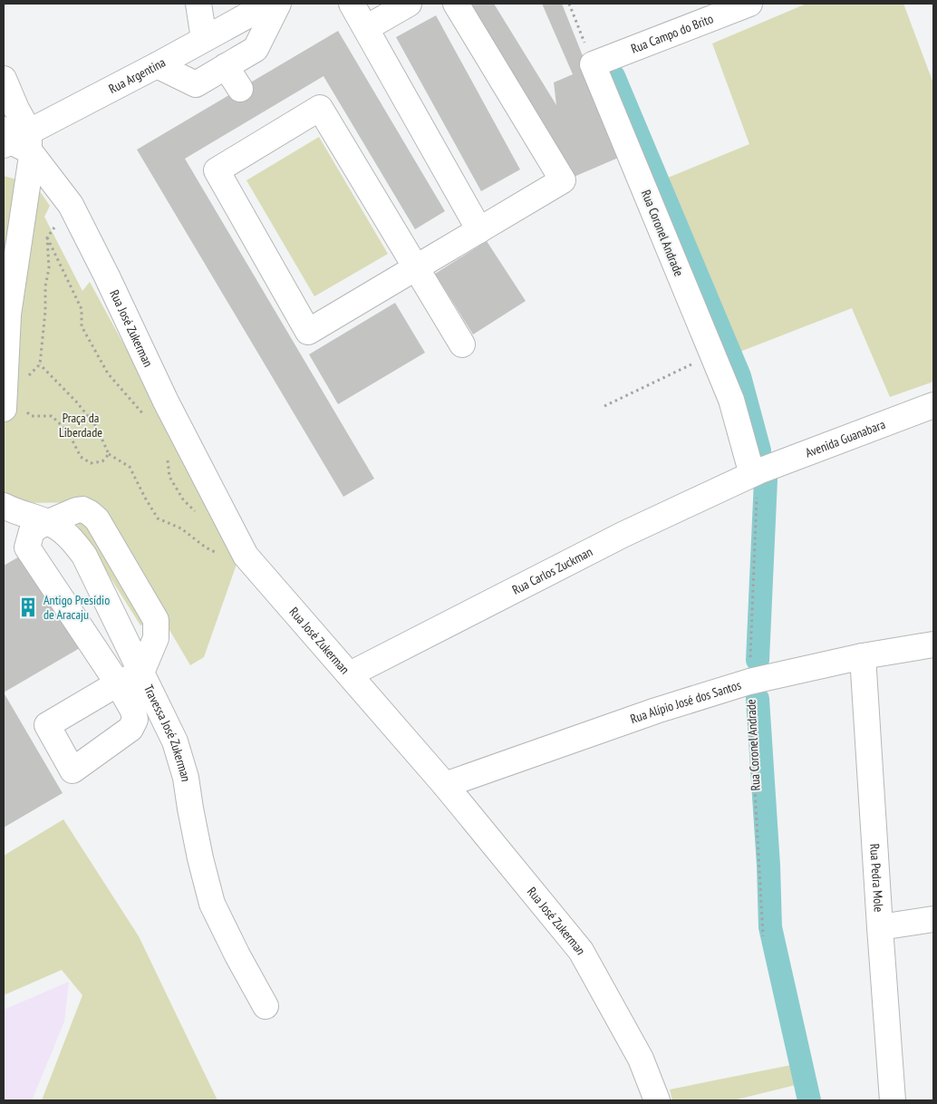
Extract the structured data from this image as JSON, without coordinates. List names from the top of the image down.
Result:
{
  "streets": {
    "street": [
      "Rua Campo do Brito",
      "Rua Argentina",
      "Rua Coronel Andrade",
      "Rua José Zukerman",
      "Avenida Guanabara",
      "Rua Carlos Zuckman",
      "Rua Alípio José dos Santos",
      "Travessa José Zukerman",
      "Rua Pedra Mole"
    ]
  },
  "crossings": [
    ["Rua Campo do Brito", "Rua Coronel Andrade"],
    ["Rua Argentina", "Rua José Zukerman"],
    ["Rua Coronel Andrade", "Avenida Guanabara"],
    ["Rua Coronel Andrade", "Rua Carlos Zuckman"],
    ["Rua Coronel Andrade", "Rua Alípio José dos Santos"],
    ["Rua José Zukerman", "Rua Carlos Zuckman"],
    ["Rua José Zukerman", "Rua Alípio José dos Santos"],
    ["Avenida Guanabara", "Rua Carlos Zuckman"],
    ["Rua Alípio José dos Santos", "Rua Pedra Mole"]
  ],
  "parks": ["Praça da Liberdade"],
  "places": {
    "building": ["Antigo Presídio de Aracaju"]
  }
}
